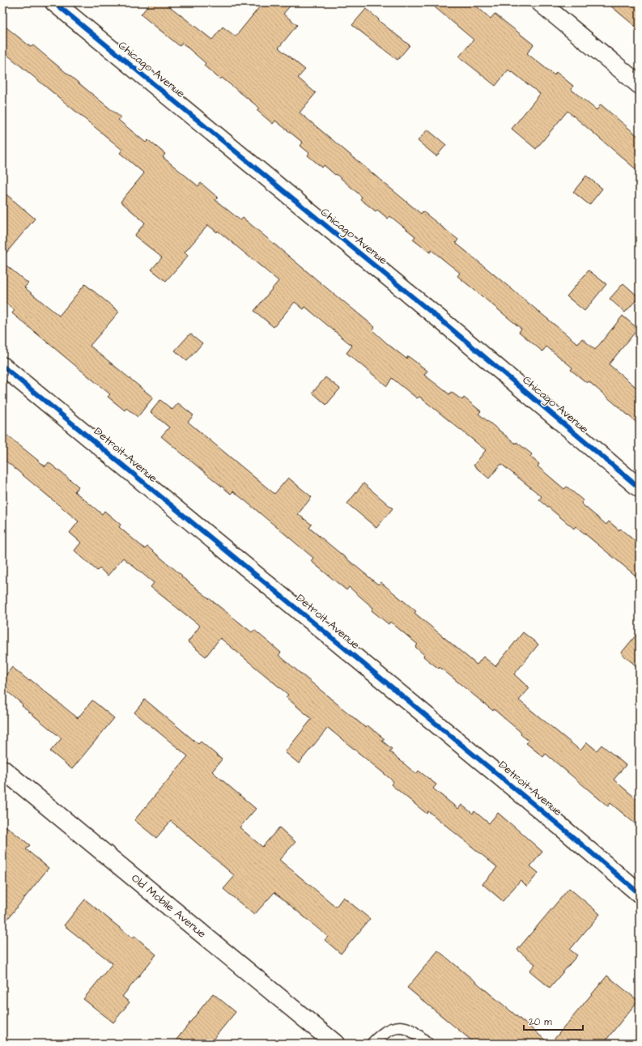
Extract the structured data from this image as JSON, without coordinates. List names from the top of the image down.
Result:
{
  "streets": {
    "street": ["Chicago Avenue", "Detroit Avenue", "Old Mobile Avenue"]
  },
  "scale_bar": "20 m"
}
